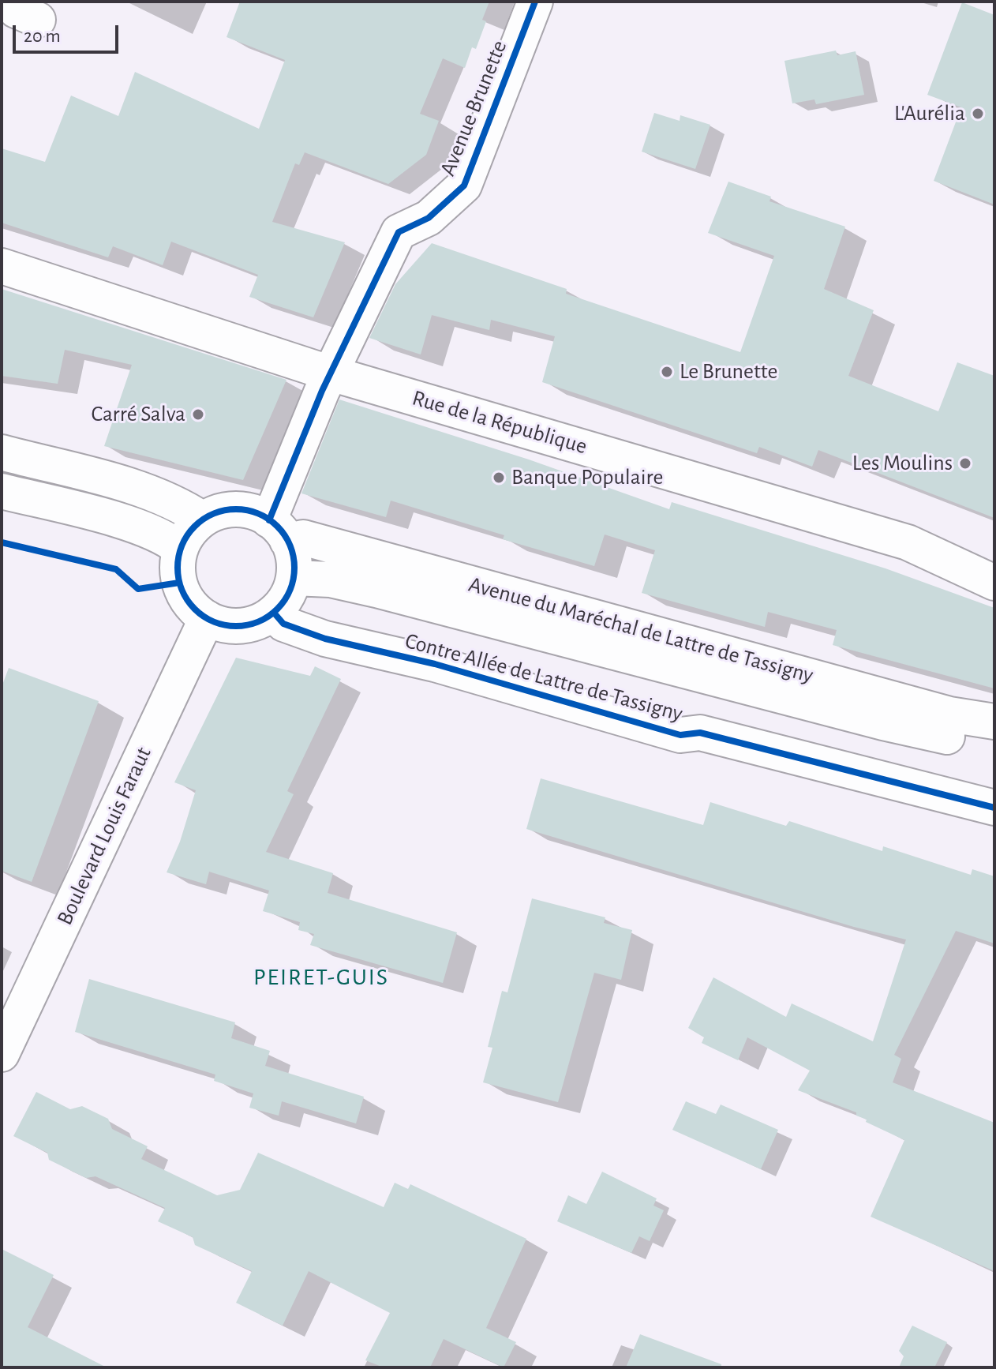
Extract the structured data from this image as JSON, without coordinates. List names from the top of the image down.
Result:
{
  "streets": {
    "main road": [
      "Avenue Brunette",
      "Rue de la République",
      "Avenue du Maréchal de Lattre de Tassigny",
      "Contre Allée de Lattre de Tassigny",
      "Boulevard Louis Faraut"
    ]
  },
  "crossings": [
    ["Avenue Brunette", "Rue de la République"],
    ["Avenue Brunette", "Avenue du Maréchal de Lattre de Tassigny"],
    ["Avenue Brunette", "Contre Allée de Lattre de Tassigny"],
    ["Avenue Brunette", "Boulevard Louis Faraut"],
    ["Avenue du Maréchal de Lattre de Tassigny", "Contre Allée de Lattre de Tassigny"],
    ["Avenue du Maréchal de Lattre de Tassigny", "Boulevard Louis Faraut"],
    ["Contre Allée de Lattre de Tassigny", "Boulevard Louis Faraut"]
  ],
  "districts": ["PEIRET-GUIS"],
  "places": [
    "L'Aurélia",
    "Le Brunette",
    "Carré Salva",
    "Les Moulins",
    "Banque Populaire"
  ],
  "scale_bar": "20 m"
}
